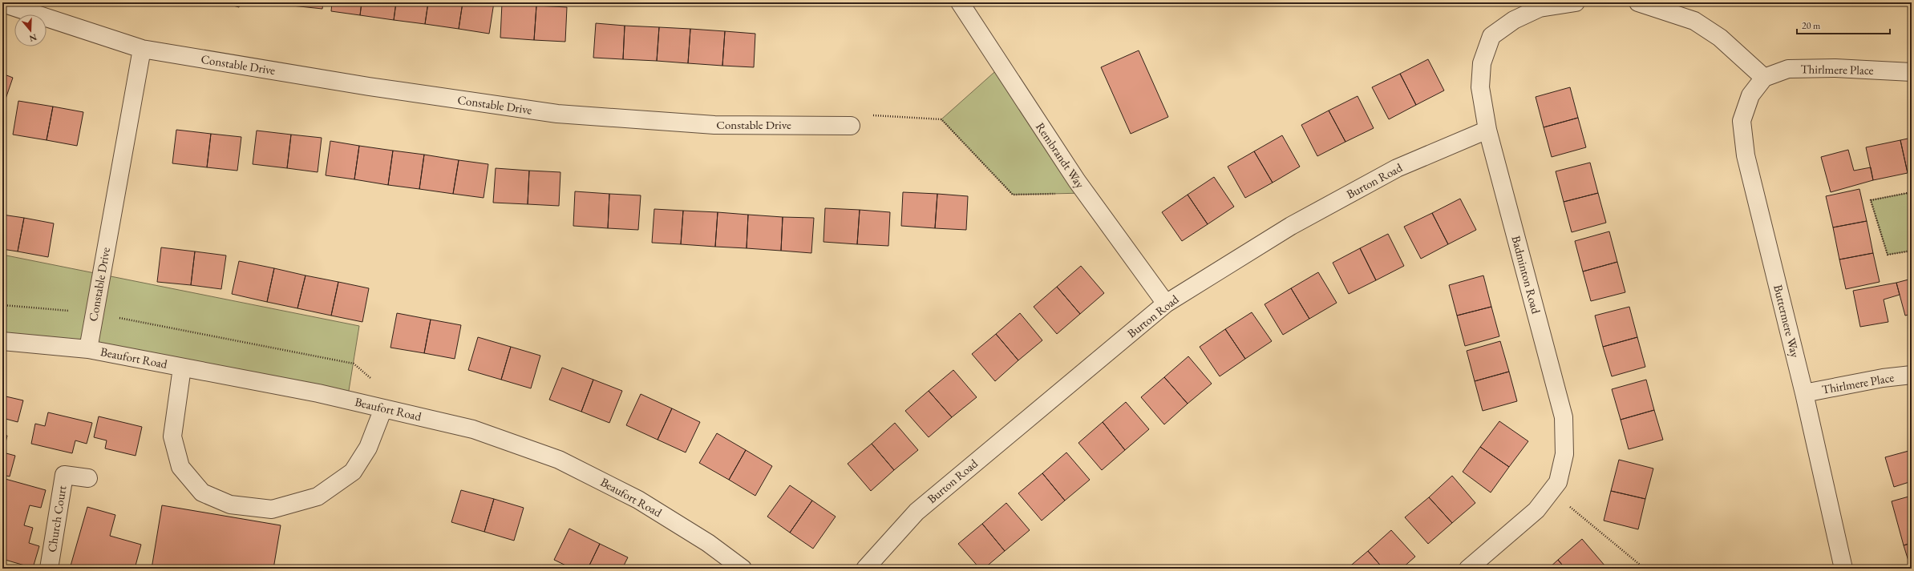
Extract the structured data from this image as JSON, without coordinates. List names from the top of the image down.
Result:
{
  "streets": {
    "street": [
      "Constable Drive",
      "Thirlmere Place",
      "Rembrandt Way",
      "Burton Road",
      "Badminton Road",
      "Buttermere Way",
      "Beaufort Road",
      "Church Court"
    ]
  },
  "crossings": [
    ["Constable Drive", "Beaufort Road"],
    ["Thirlmere Place", "Buttermere Way"],
    ["Rembrandt Way", "Burton Road"],
    ["Burton Road", "Badminton Road"]
  ],
  "scale_bar": "20 m",
  "north": "bottom"
}
